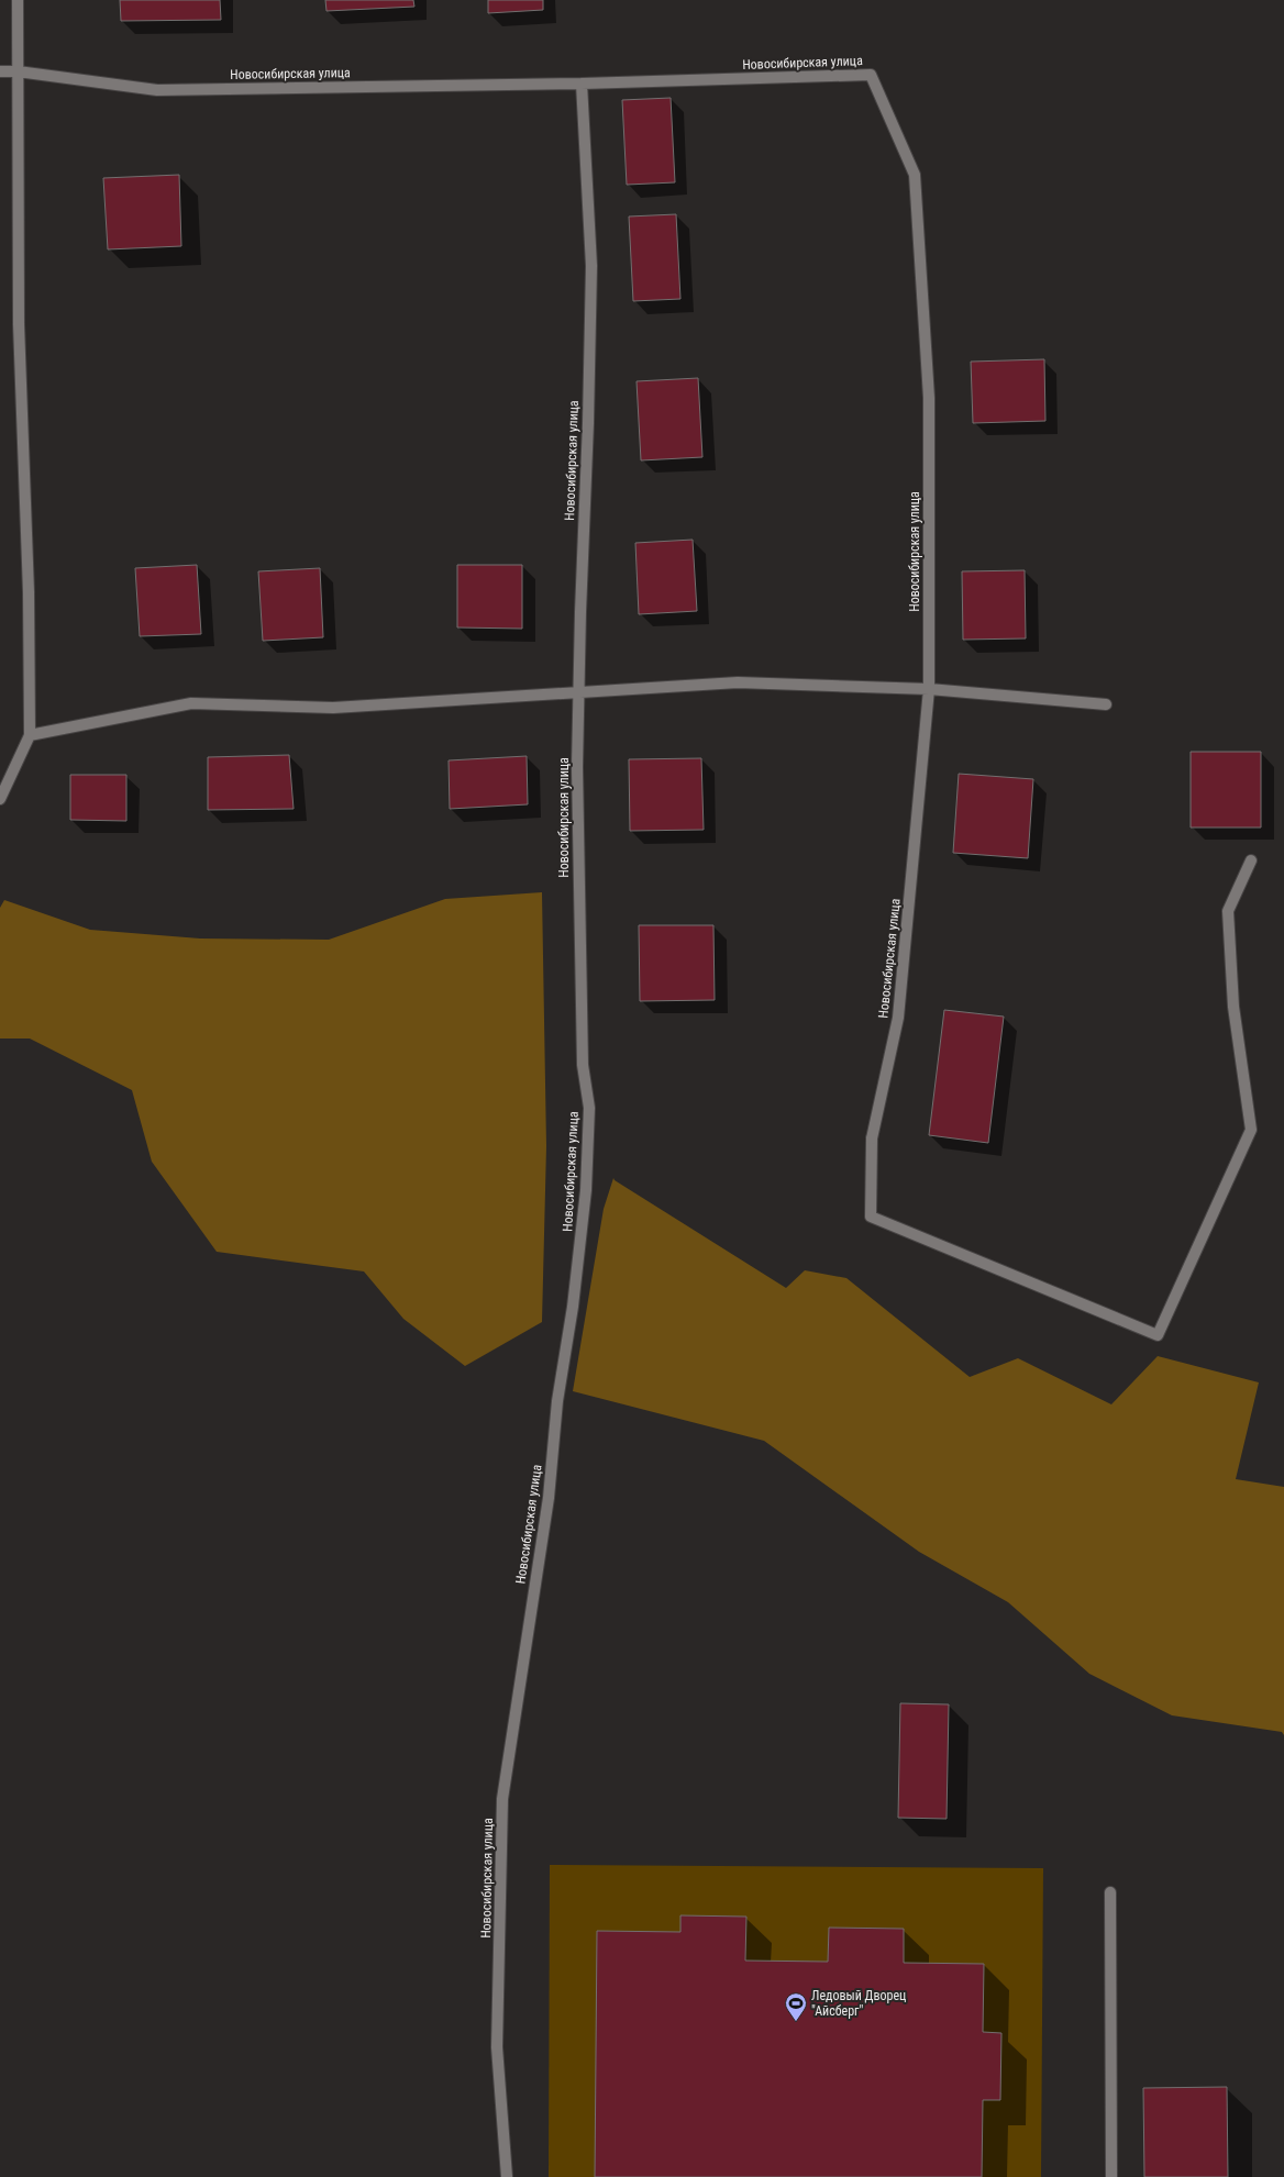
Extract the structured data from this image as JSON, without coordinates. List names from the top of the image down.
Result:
{
  "streets": {
    "street": ["Новосибирская улица"]
  },
  "places": {
    "sports": ["Ледовый Дворец \"Айсберг\""]
  }
}
